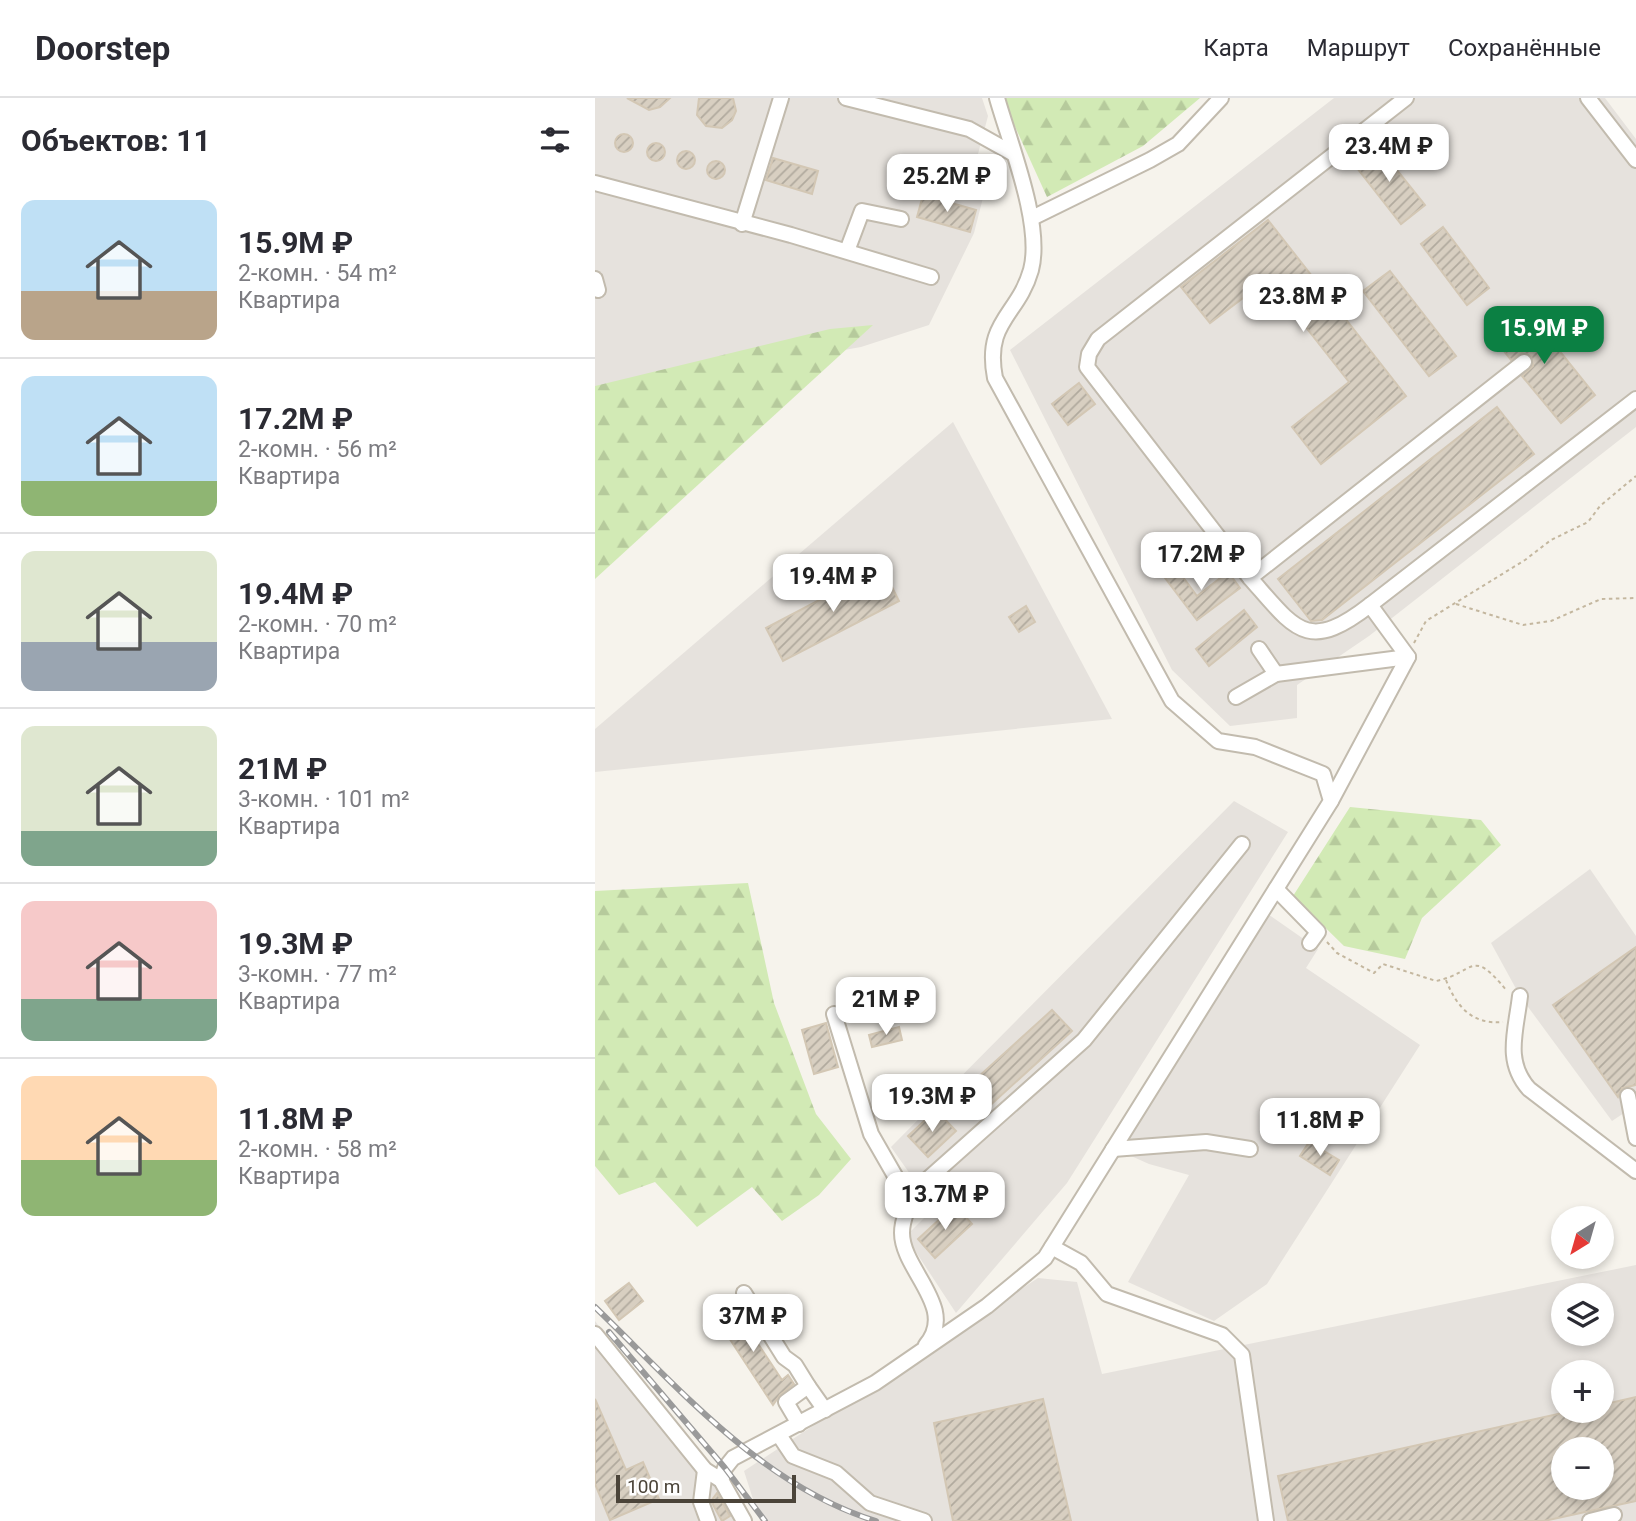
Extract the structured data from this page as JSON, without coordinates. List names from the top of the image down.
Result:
{
  "scale_bar": "100 m",
  "north": "bottom left",
  "page": {
    "header": "Doorstep",
    "nav": ["Карта", "Маршрут", "Сохранённые"],
    "heading": "Объектов: 11",
    "price": [
      "23.4M ₽",
      "25.2M ₽",
      "23.8M ₽",
      "15.9M ₽",
      "17.2M ₽",
      "19.4M ₽",
      "21M ₽",
      "19.3M ₽",
      "11.8M ₽",
      "13.7M ₽",
      "37M ₽"
    ],
    "list": [
      {
        "name": "15.9M ₽",
        "note": "2-комн. · 54 m² · Квартира"
      },
      {
        "name": "17.2M ₽",
        "note": "2-комн. · 56 m² · Квартира"
      },
      {
        "name": "19.4M ₽",
        "note": "2-комн. · 70 m² · Квартира"
      },
      {
        "name": "21M ₽",
        "note": "3-комн. · 101 m² · Квартира"
      },
      {
        "name": "19.3M ₽",
        "note": "3-комн. · 77 m² · Квартира"
      },
      {
        "name": "11.8M ₽",
        "note": "2-комн. · 58 m² · Квартира"
      }
    ],
    "map_buttons": ["+", "−"],
    "scale": "100 m"
  }
}
